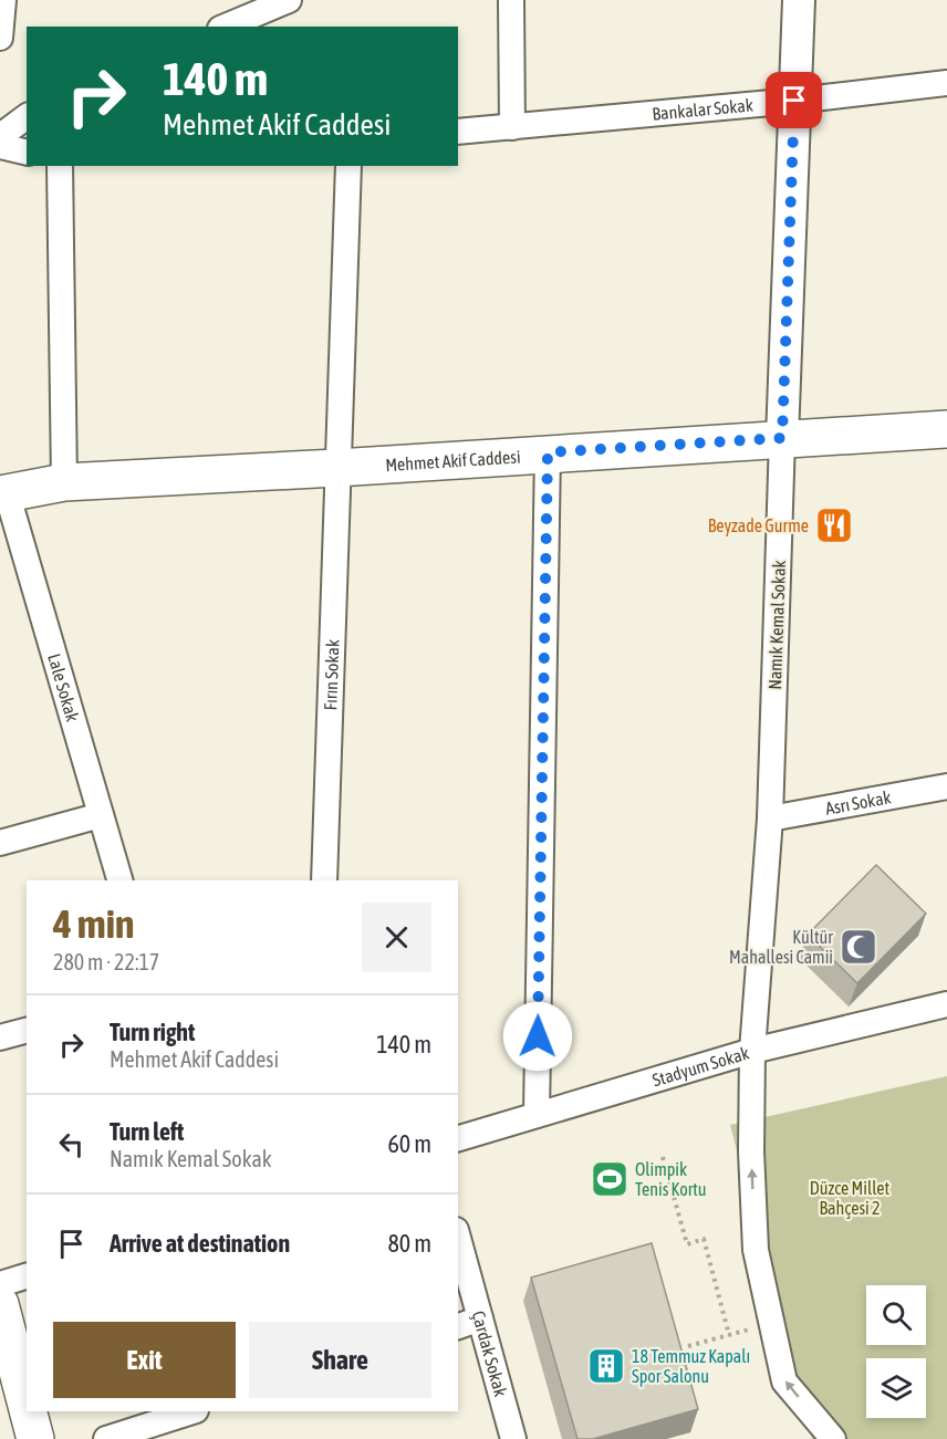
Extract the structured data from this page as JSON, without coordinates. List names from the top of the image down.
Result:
{
  "streets": {
    "main road": ["Mehmet Akif Caddesi"],
    "street": [
      "Bankalar Sokak",
      "Namık Kemal Sokak",
      "Fırın Sokak",
      "Lale Sokak",
      "Asrı Sokak",
      "Stadyum Sokak",
      "Çardak Sokak"
    ]
  },
  "crossings": [
    ["Bankalar Sokak", "Namık Kemal Sokak"],
    ["Mehmet Akif Caddesi", "Namık Kemal Sokak"],
    ["Mehmet Akif Caddesi", "Fırın Sokak"],
    ["Mehmet Akif Caddesi", "Lale Sokak"],
    ["Namık Kemal Sokak", "Asrı Sokak"],
    ["Namık Kemal Sokak", "Stadyum Sokak"]
  ],
  "parks": ["Düzce Millet Bahçesi 2"],
  "places": {
    "restaurant": ["Beyzade Gurme"],
    "mosque": ["Kültür Mahallesi Camii"],
    "sports": ["Olimpik Tenis Kortu"],
    "building": ["18 Temmuz Kapalı Spor Salonu"]
  },
  "page": {
    "turn": ["140 m", "Mehmet Akif Caddesi"],
    "heading": ["4 min", "280 m · 22:17"],
    "list": [
      {
        "name": "Turn right",
        "note": "Mehmet Akif Caddesi",
        "value": "140 m"
      },
      {
        "name": "Turn left",
        "note": "Namık Kemal Sokak",
        "value": "60 m"
      },
      {
        "name": "Arrive at destination",
        "value": "80 m"
      }
    ],
    "buttons": ["Exit", "Share"]
  }
}
